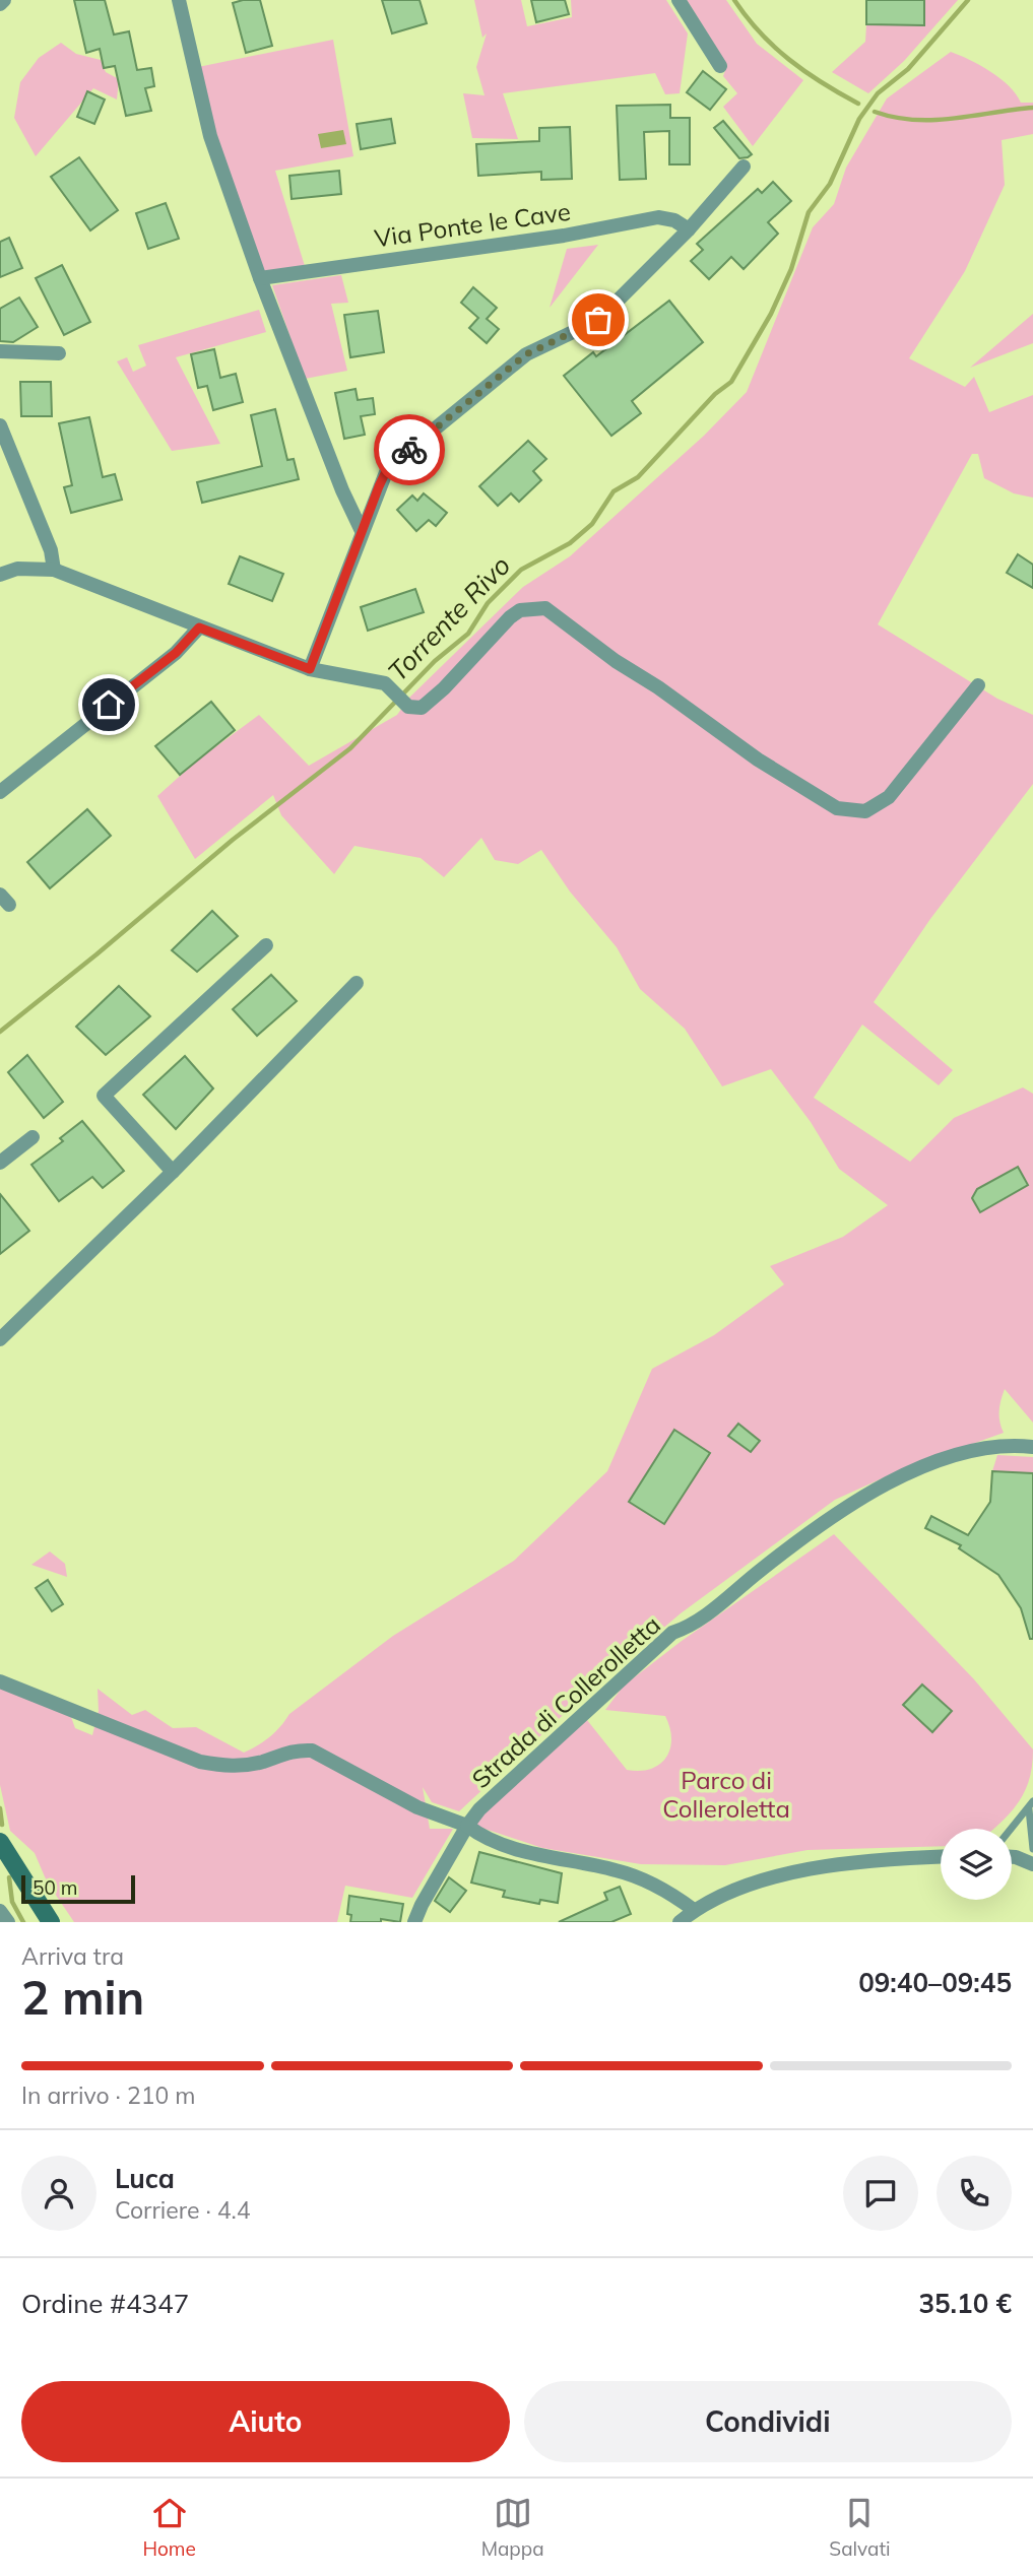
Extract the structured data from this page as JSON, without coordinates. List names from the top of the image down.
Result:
{
  "streets": {
    "street": ["Via Ponte le Cave", "Strada di Collerolletta"]
  },
  "water": ["Torrente Rivo"],
  "parks": ["Parco di Colleroletta"],
  "scale_bar": "50 m",
  "page": {
    "scale": "50 m",
    "heading": ["2 min", "Arriva tra", "09:40–09:45"],
    "panel": [
      "Luca",
      "Corriere · 4.4",
      "Ordine #4347",
      "35.10 €"
    ],
    "bar": "In arrivo · 210 m",
    "buttons": ["Aiuto", "Condividi"],
    "tabs": ["Home", "Mappa", "Salvati"]
  }
}
